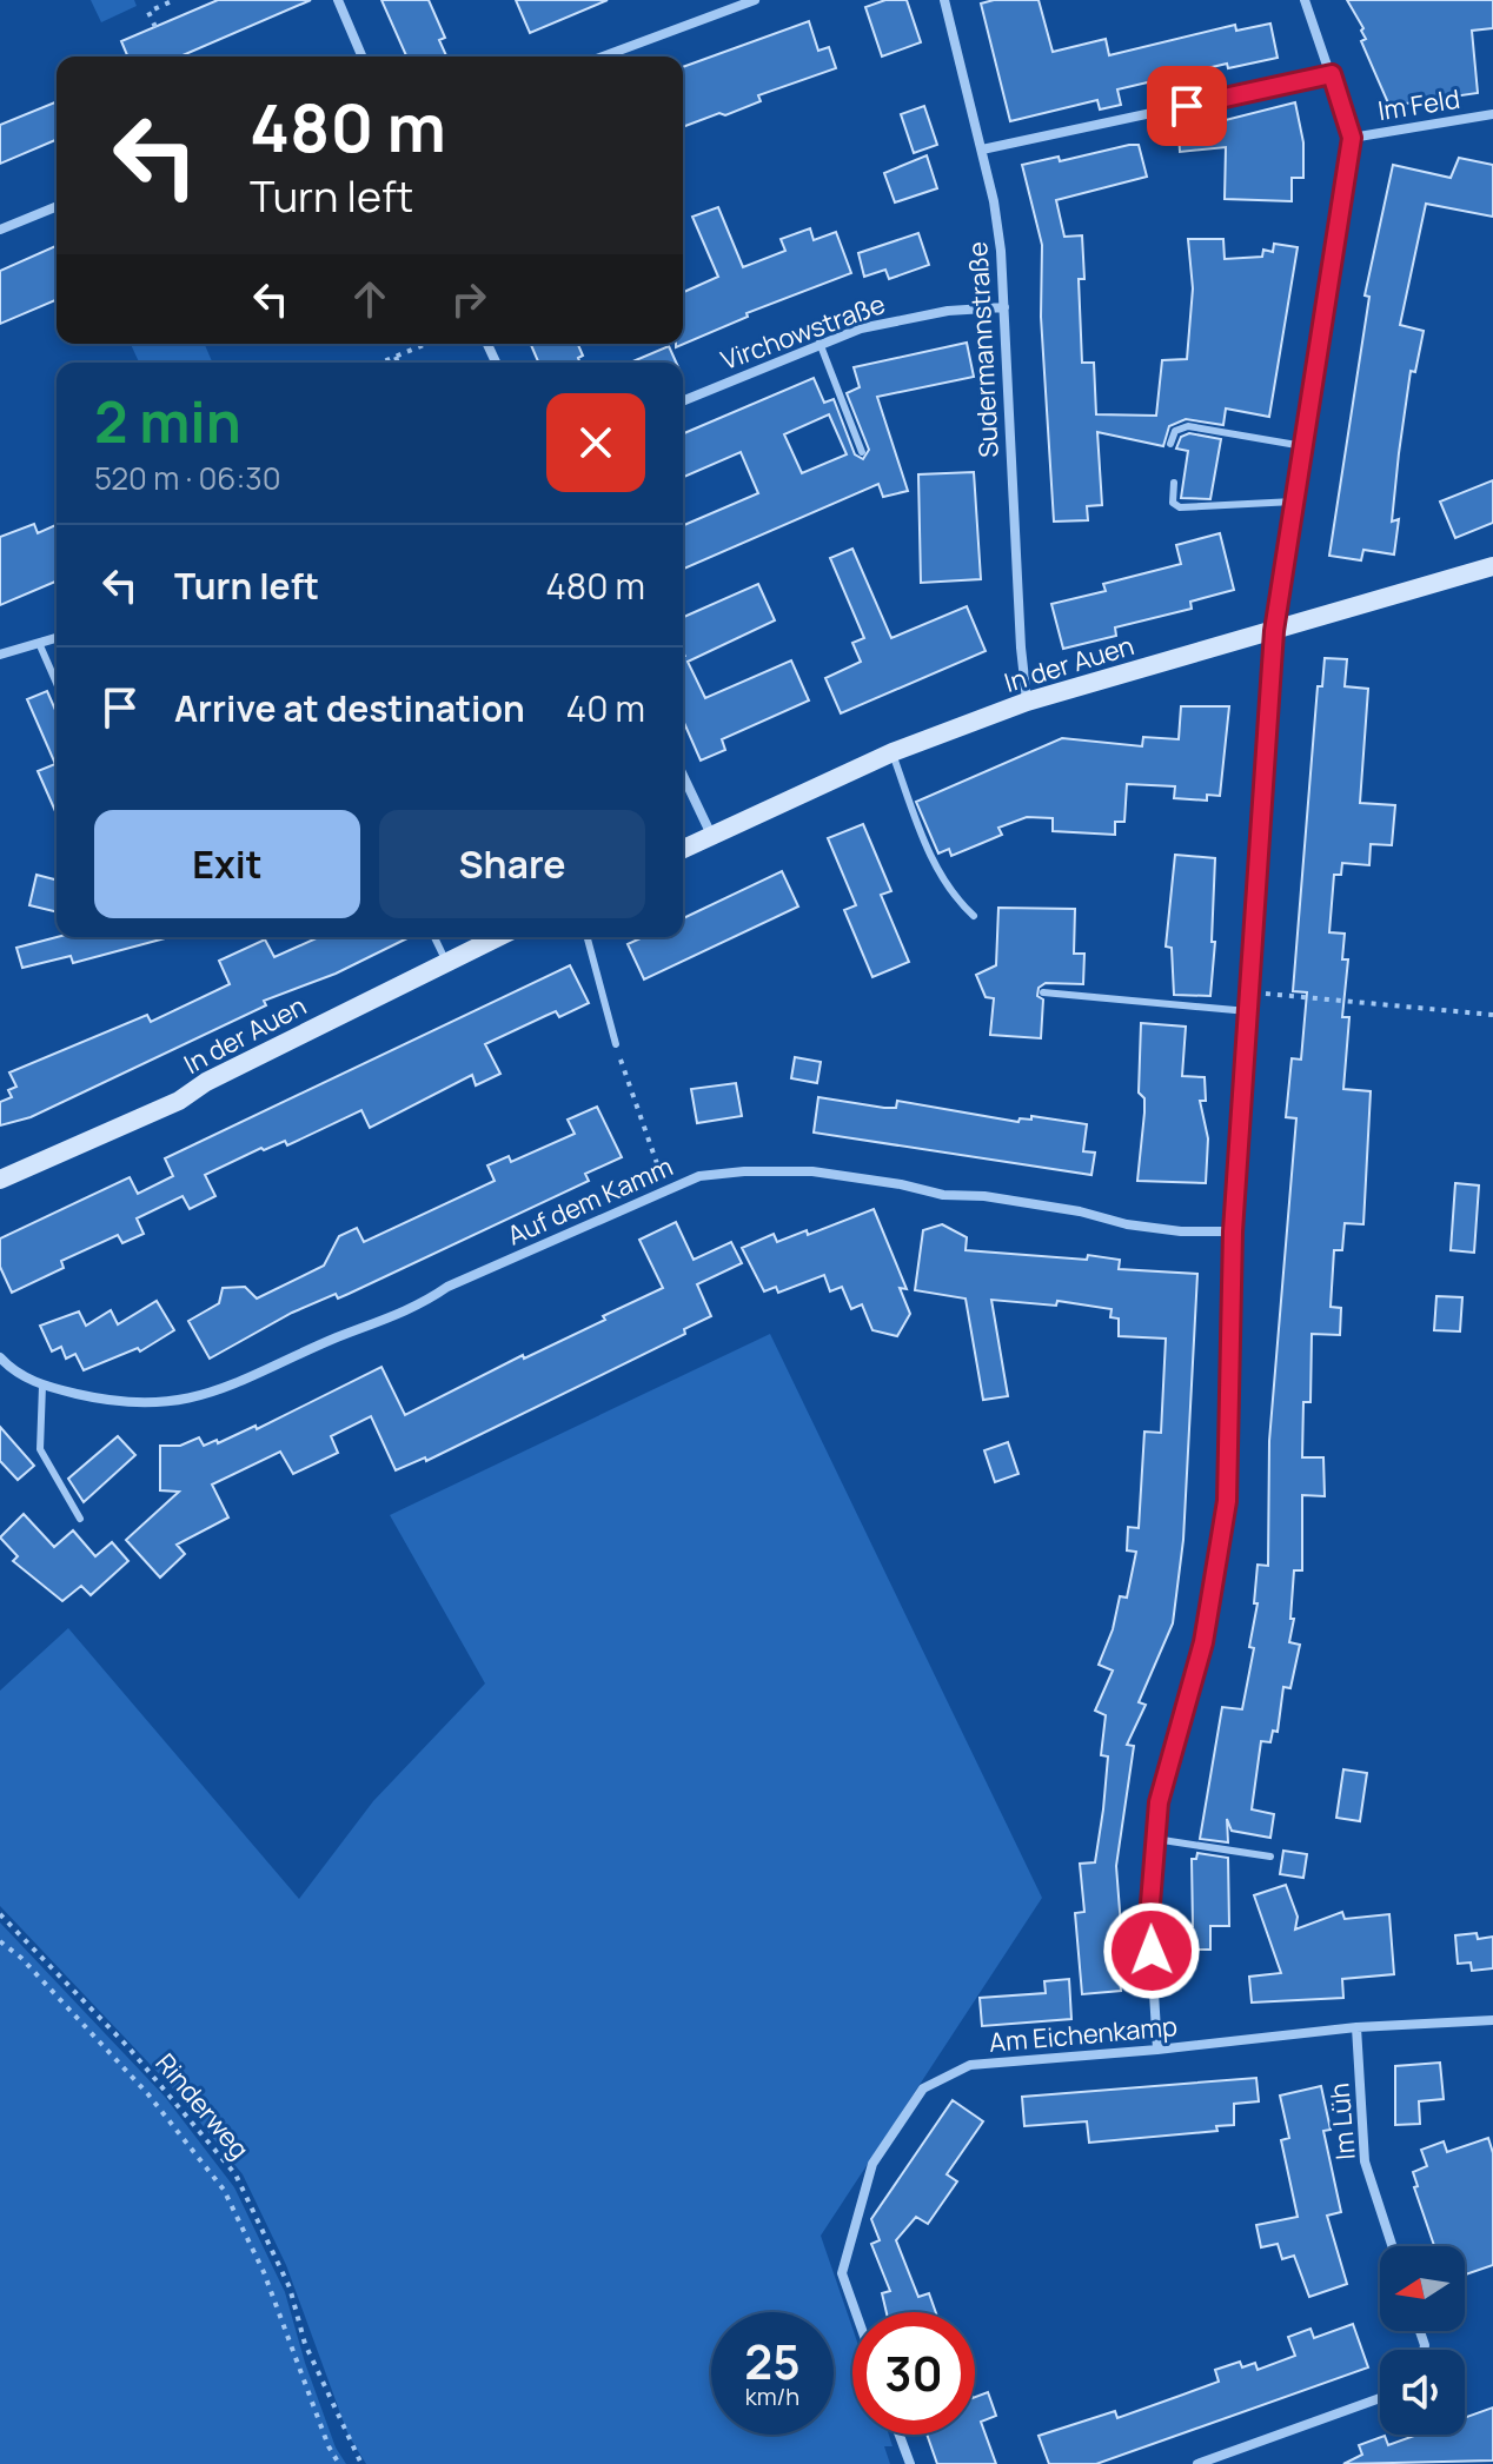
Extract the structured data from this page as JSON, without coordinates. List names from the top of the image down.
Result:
{
  "streets": {
    "street": [
      "Im Feld",
      "Virchowstraße",
      "Sudermannstraße",
      "In der Auen",
      "Auf dem Kamm",
      "Am Eichenkamp",
      "Im Lüh"
    ],
    "path": ["Rinderweg"]
  },
  "crossings": [
    ["Im Feld", "In der Auen"],
    ["Im Feld", "Auf dem Kamm"],
    ["Im Feld", "Am Eichenkamp"],
    ["Virchowstraße", "Sudermannstraße"],
    ["Sudermannstraße", "In der Auen"],
    ["Am Eichenkamp", "Im Lüh"]
  ],
  "north": "left",
  "page": {
    "turn": ["480 m", "Turn left"],
    "heading": ["2 min", "520 m · 06:30"],
    "list": [
      {
        "name": "Turn left",
        "value": "480 m"
      },
      {
        "name": "Arrive at destination",
        "value": "40 m"
      }
    ],
    "buttons": ["Exit", "Share"],
    "speed": "25 km/h",
    "limit": "30"
  }
}
